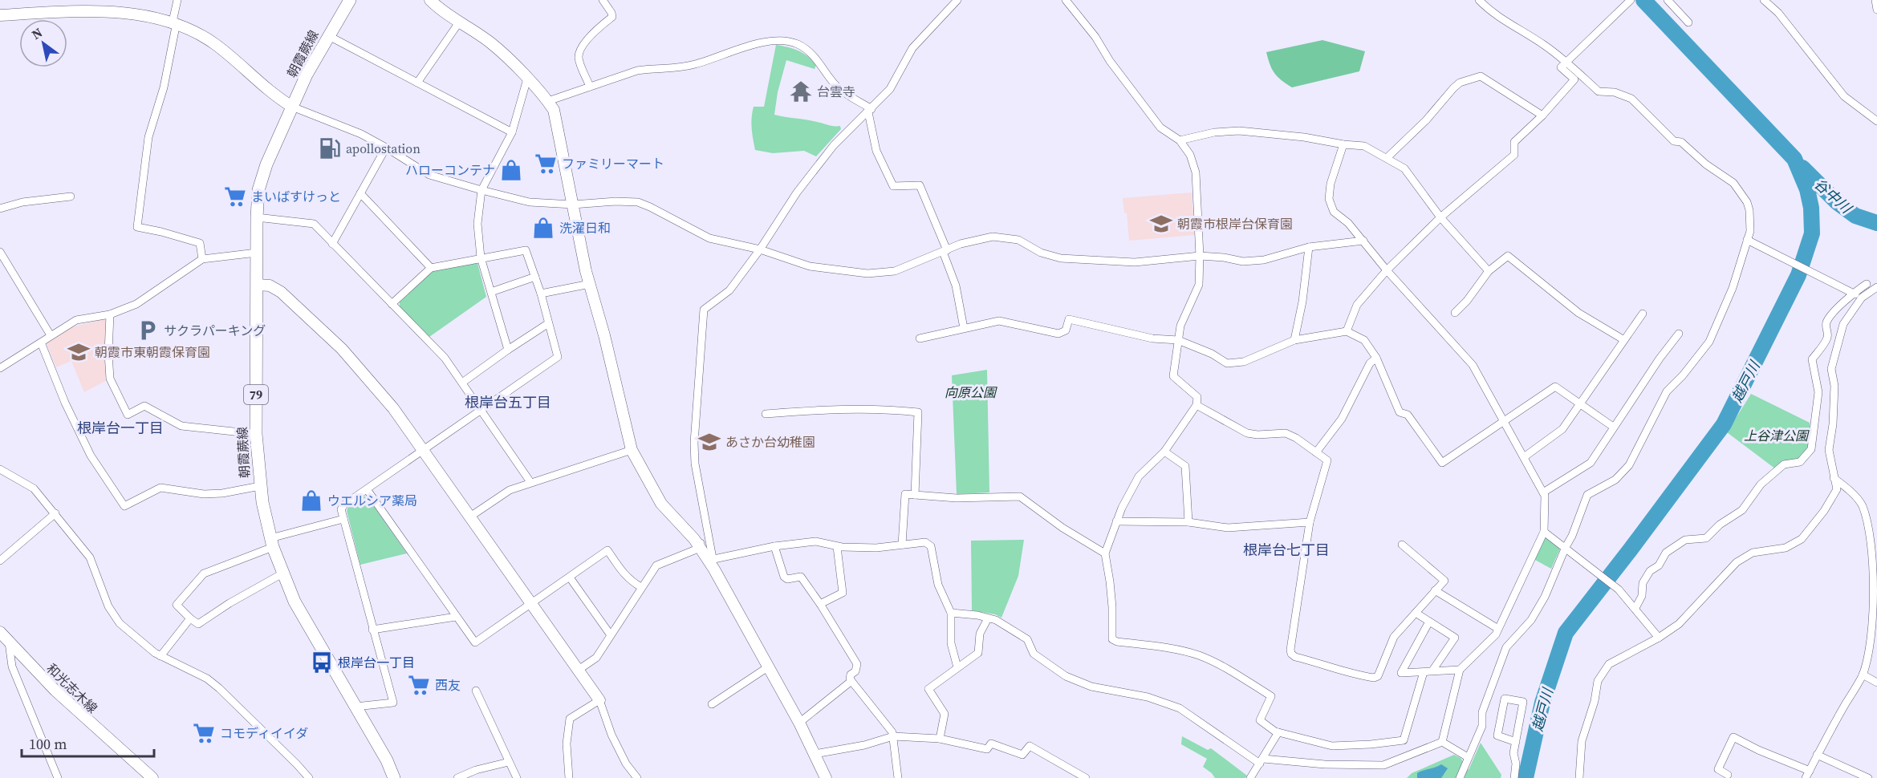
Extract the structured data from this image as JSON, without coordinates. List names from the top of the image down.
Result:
{
  "streets": {
    "main road": ["朝霞蕨線", "79"],
    "street": ["和光志木線"]
  },
  "districts": ["根岸台五丁目", "根岸台一丁目", "根岸台七丁目"],
  "water": ["谷中川", "越戸川"],
  "parks": ["向原公園", "上谷津公園"],
  "places": {
    "temple": ["台雲寺"],
    "fuel station": ["apollostation"],
    "supermarket": [
      "ファミリーマート",
      "まいばすけっと",
      "西友",
      "コモディイイダ"
    ],
    "shop": ["ハローコンテナ", "洗濯日和", "ウエルシア薬局"],
    "school or university": ["朝霞市根岸台保育園", "朝霞市東朝霞保育園", "あさか台幼稚園"],
    "parking": ["サクラパーキング"],
    "bus stop": ["根岸台一丁目"]
  },
  "scale_bar": "100 m",
  "north": "top left"
}
